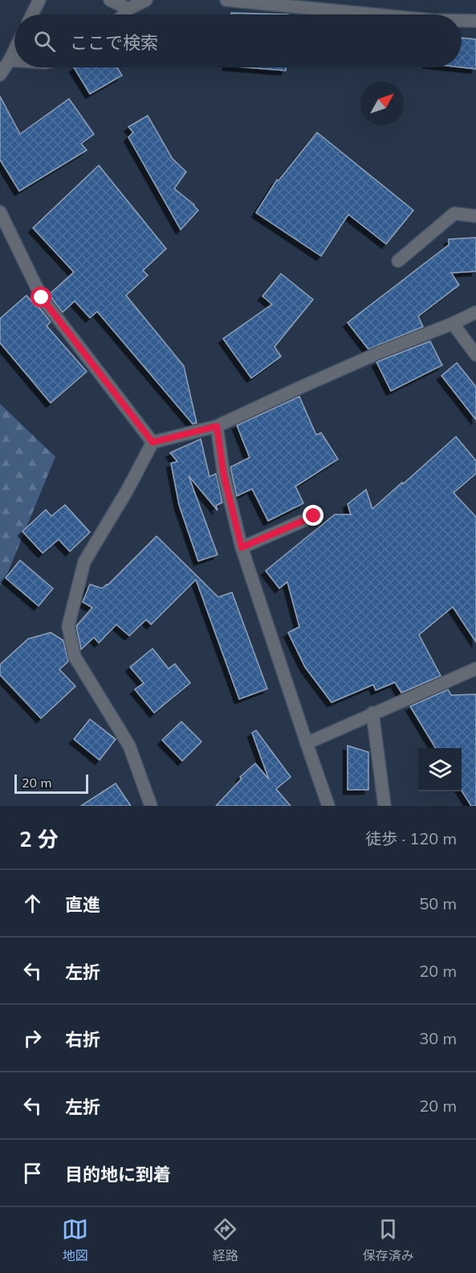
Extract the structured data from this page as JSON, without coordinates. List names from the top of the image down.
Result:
{
  "scale_bar": "20 m",
  "north": "top right",
  "page": {
    "search": "ここで検索",
    "scale": "20 m",
    "heading": ["2 分", "徒歩 · 120 m"],
    "list": [
      ["直進", "50 m"],
      ["左折", "20 m"],
      ["右折", "30 m"],
      ["左折", "20 m"],
      "目的地に到着"
    ],
    "nav": ["地図", "経路", "保存済み"]
  }
}
